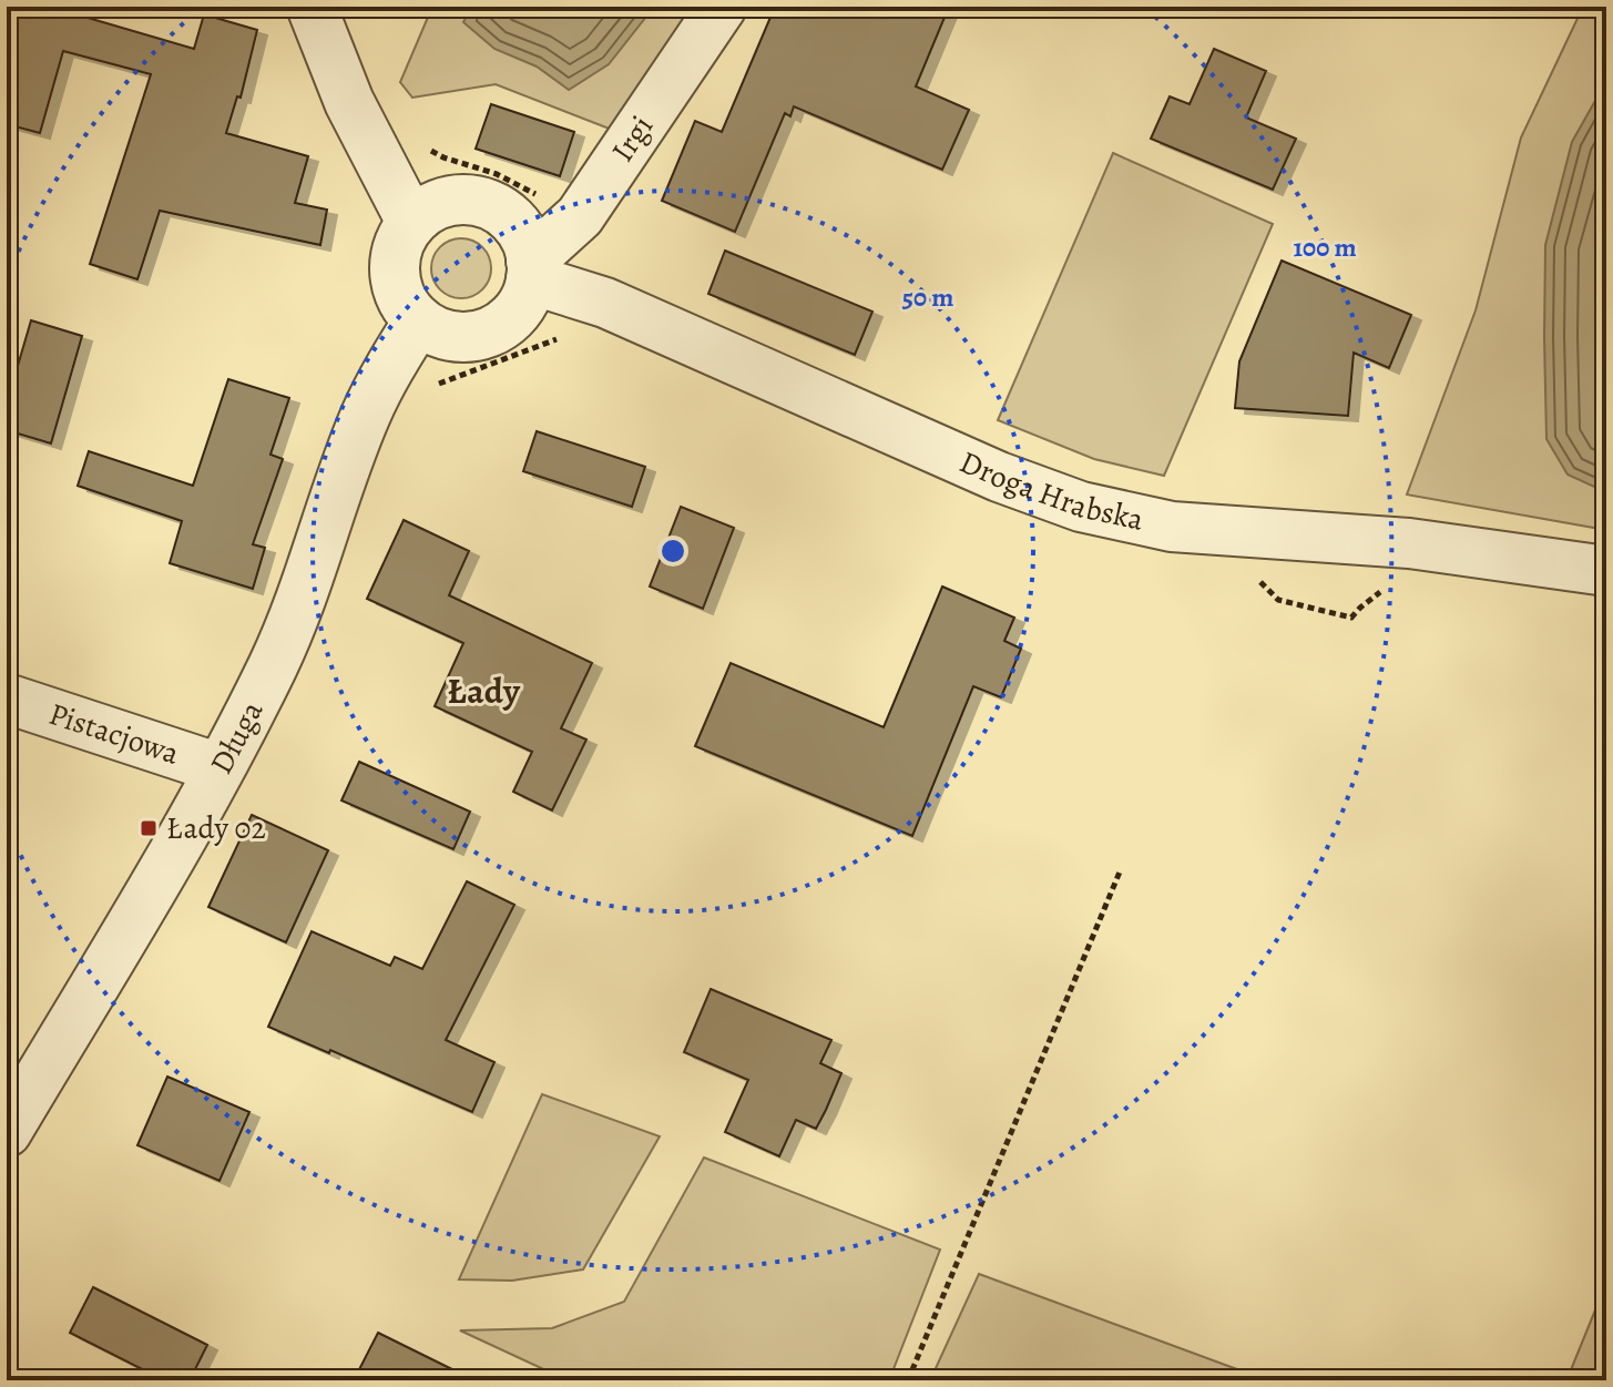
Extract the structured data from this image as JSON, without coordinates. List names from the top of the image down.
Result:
{
  "streets": {
    "street": [
      "Irgi",
      "Droga Hrabska",
      "Pistacjowa",
      "Długa"
    ]
  },
  "crossings": [
    ["Irgi", "Droga Hrabska"],
    ["Irgi", "Długa"],
    ["Droga Hrabska", "Długa"],
    ["Pistacjowa", "Długa"]
  ],
  "districts": ["Łady"],
  "places": {
    "transit": ["Łady 02"]
  },
  "rings": ["100 m", "50 m"]
}
